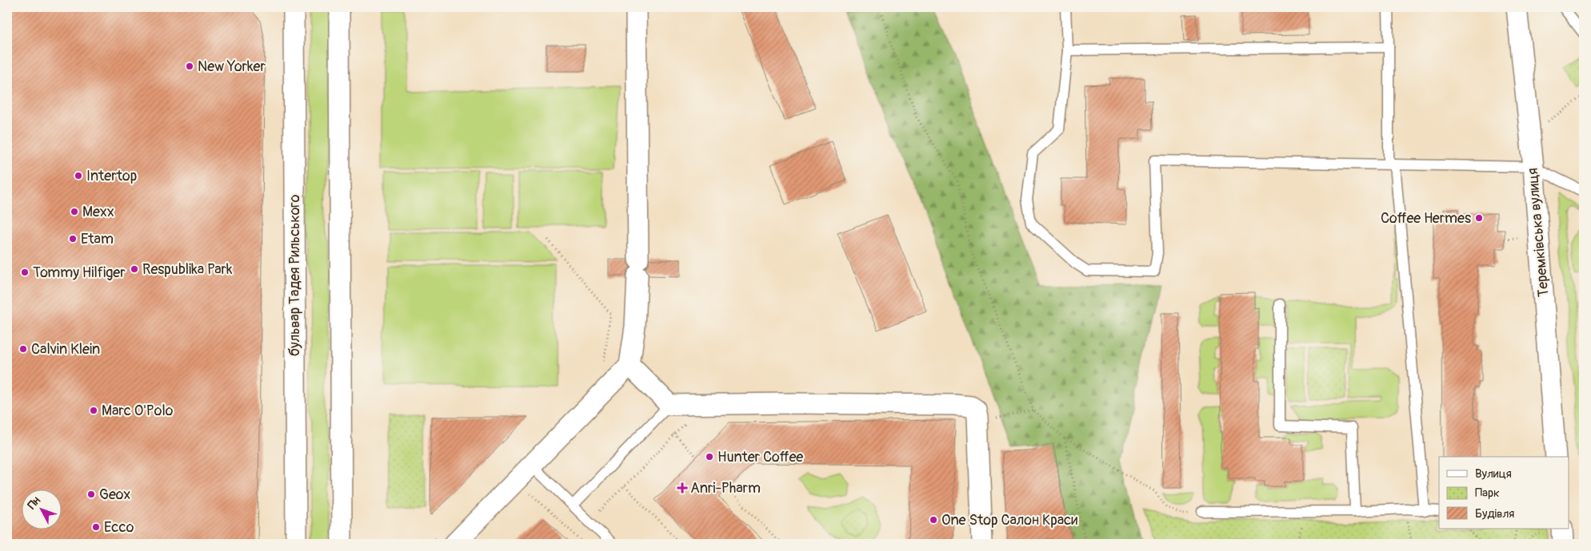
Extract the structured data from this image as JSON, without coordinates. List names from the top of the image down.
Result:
{
  "streets": {
    "street": ["Теремківська вулиця", "бульвар Тадея Рильського"]
  },
  "places": {
    "other": [
      "New Yorker",
      "Intertop",
      "Mexx",
      "Coffee Hermes",
      "Etam",
      "Respublika Park",
      "Tommy Hilfiger",
      "Calvin Klein",
      "Marc O'Polo",
      "Hunter Coffee",
      "Geox",
      "One Stop Салон Краси",
      "Ecco"
    ],
    "health": ["Anri-Pharm"]
  },
  "legend": ["Вулиця", "Парк", "Будівля"],
  "north": "top left"
}
